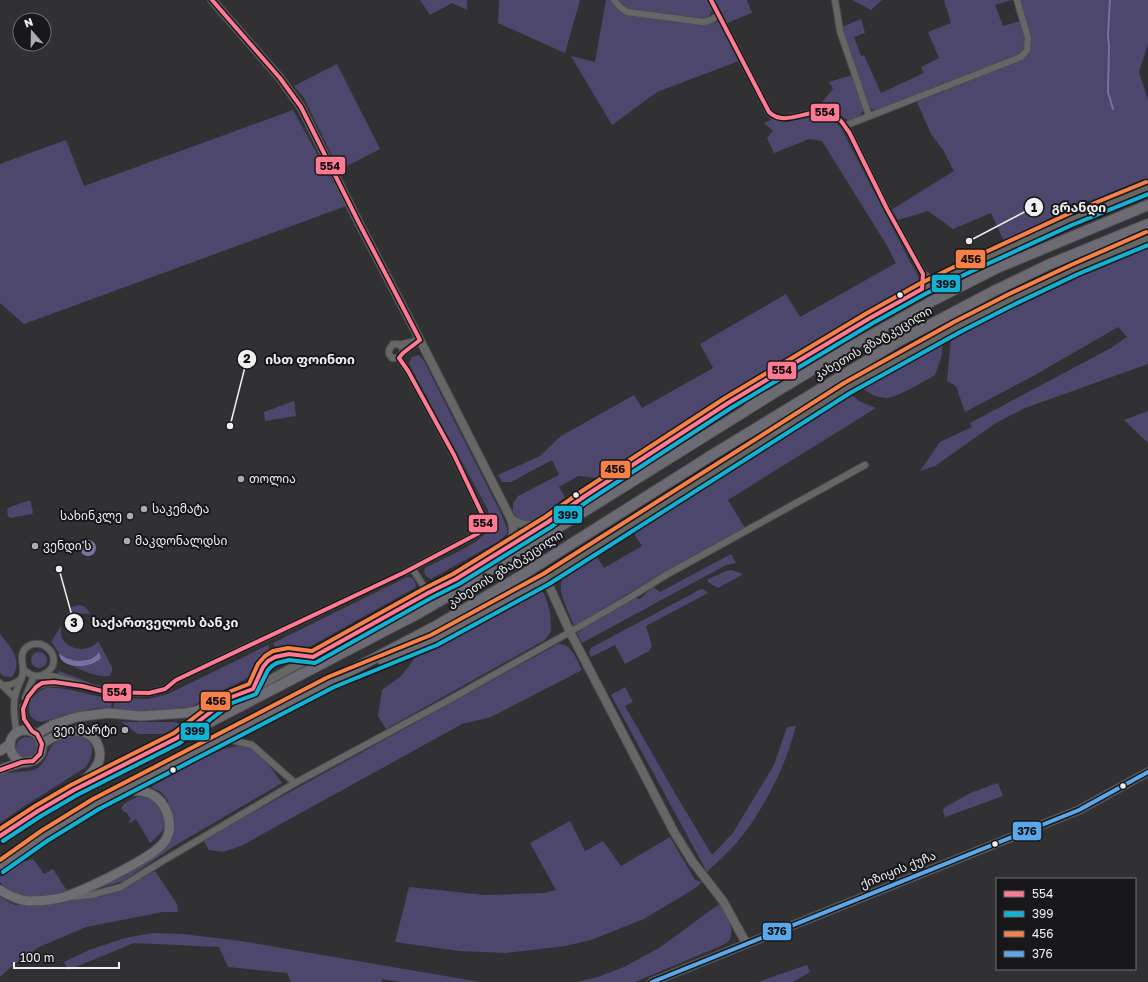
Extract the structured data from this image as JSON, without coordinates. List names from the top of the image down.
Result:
{
  "streets": {
    "highway": ["კახეთის გზატკეცილი"],
    "street": ["ქიზიყის ქუჩა"]
  },
  "places": [
    "გრანდი",
    "ისთ ფოინთი",
    "თოლია",
    "საკემატა",
    "სახინკლე",
    "მაკდონალდსი",
    "ვენდი'ს",
    "საქართველოს ბანკი",
    "ვეი მარტი"
  ],
  "lines": [
    "transit line 554",
    "transit line 456",
    "transit line 399",
    "transit line 376"
  ],
  "legend": [
    "554",
    "399",
    "456",
    "376"
  ],
  "scale_bar": "100 m",
  "north": "top"
}
